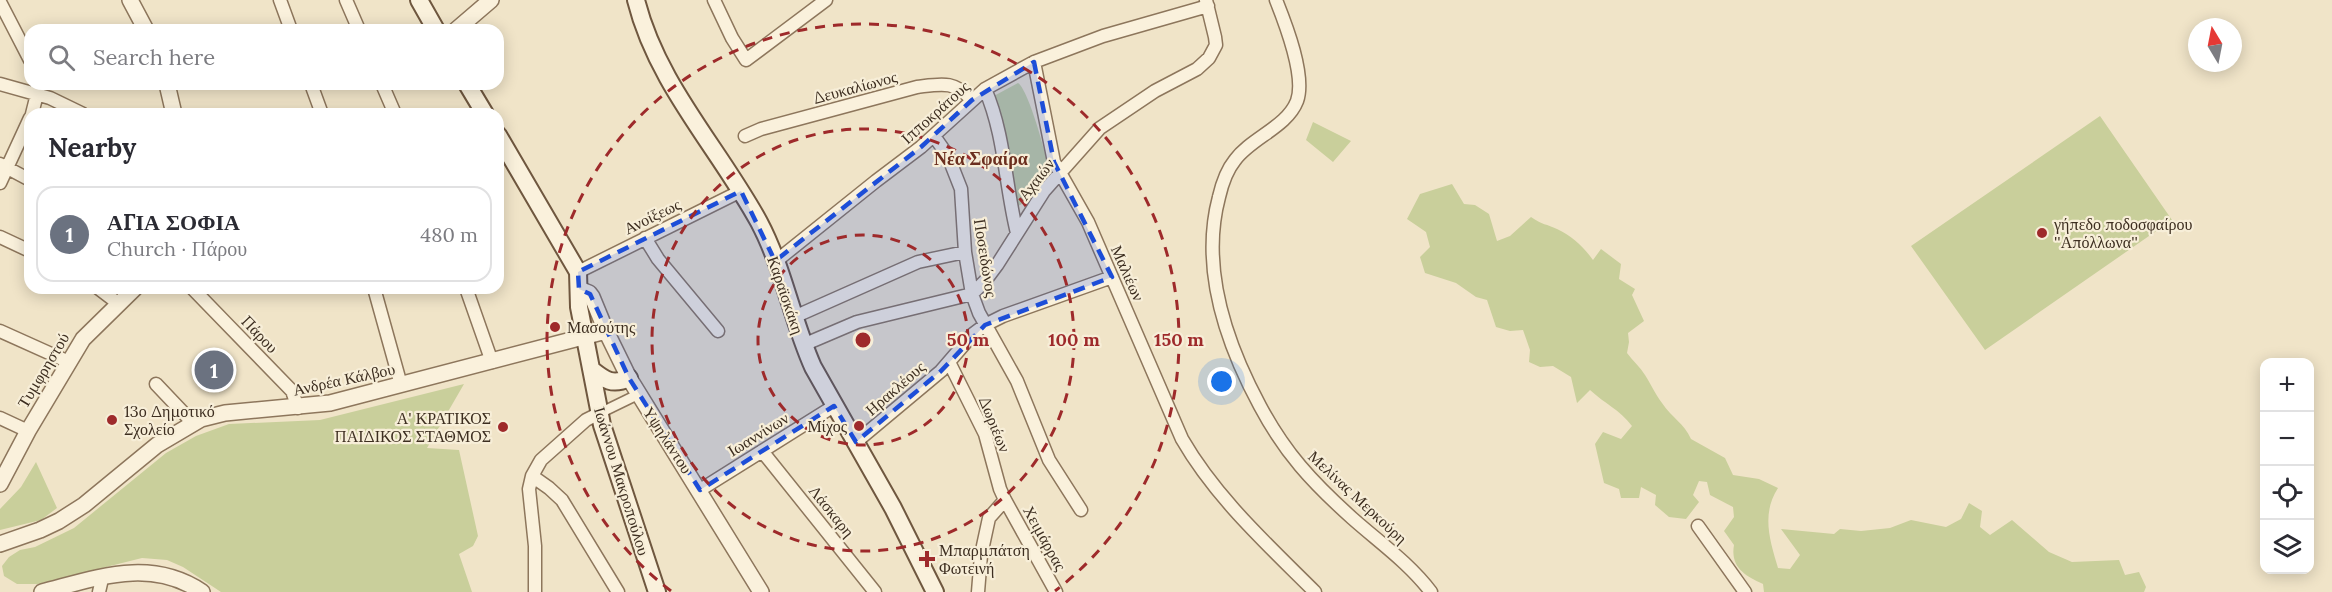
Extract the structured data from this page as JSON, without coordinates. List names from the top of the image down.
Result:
{
  "streets": {
    "main road": ["Καραϊσκάκη", "Ιωάννου Μακροπούλου"],
    "street": [
      "Δευκαλίωνος",
      "Ιπποκράτους",
      "Αχαιών",
      "Ανοίξεως",
      "Ποσειδώνος",
      "Μαλιέων",
      "Πάρου",
      "Τυμφρηστού",
      "Ανδρέα Κάλβου",
      "Ηρακλέους",
      "Δωριέων",
      "Ιωαννίνων",
      "Υψηλάντου",
      "Μελίνας Μερκούρη",
      "Λάσκαρη",
      "Χειμάρρας"
    ]
  },
  "crossings": [
    ["Δευκαλίωνος", "Ιπποκράτους"],
    ["Ιπποκράτους", "Αχαιών"],
    ["Ιπποκράτους", "Ποσειδώνος"],
    ["Ιπποκράτους", "Μαλιέων"],
    ["Ιπποκράτους", "Καραϊσκάκη"],
    ["Αχαιών", "Ποσειδώνος"],
    ["Αχαιών", "Μαλιέων"],
    ["Ανοίξεως", "Καραϊσκάκη"],
    ["Ποσειδώνος", "Ηρακλέους"],
    ["Μαλιέων", "Ηρακλέους"],
    ["Καραϊσκάκη", "Ηρακλέους"],
    ["Καραϊσκάκη", "Ιωαννίνων"],
    ["Πάρου", "Ανδρέα Κάλβου"],
    ["Ανδρέα Κάλβου", "Υψηλάντου"],
    ["Ανδρέα Κάλβου", "Ιωάννου Μακροπούλου"],
    ["Ηρακλέους", "Δωριέων"],
    ["Δωριέων", "Χειμάρρας"],
    ["Ιωαννίνων", "Υψηλάντου"],
    ["Ιωαννίνων", "Λάσκαρη"]
  ],
  "districts": ["Νέα Σφαίρα"],
  "places": {
    "other": [
      "γήπεδο ποδοσφαίρου ''Απόλλωνα''",
      "Μασούτης",
      "13ο Δημοτικό Σχολείο",
      "Μίχος",
      "Α' ΚΡΑΤΙΚΟΣ ΠΑΙΔΙΚΟΣ ΣΤΑΘΜΟΣ"
    ],
    "health": ["Μπαρμπάτση Φωτεινή"]
  },
  "north": "top",
  "page": {
    "search": "Search here",
    "heading": "Nearby",
    "list": [
      {
        "mark": "1",
        "name": "ΑΓΙΑ ΣΟΦΙΑ",
        "note": "Church · Πάρου",
        "value": "480 m"
      }
    ],
    "pins": "1",
    "map_buttons": ["+", "−"]
  },
  "rings": ["50 m", "100 m", "150 m"]
}
